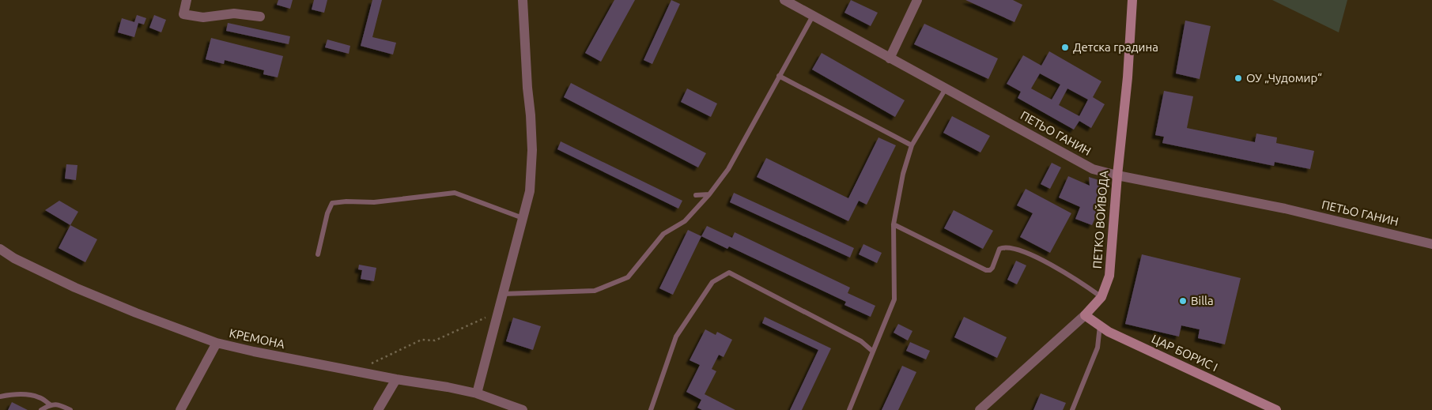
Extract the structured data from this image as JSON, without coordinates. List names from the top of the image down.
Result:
{
  "streets": {
    "street": [
      "ПЕТЬО ГАНИН",
      "ПЕТКО ВОЙВОДА",
      "КРЕМОНА",
      "ЦАР БОРИС I"
    ]
  },
  "crossings": [
    ["ПЕТЬО ГАНИН", "ПЕТКО ВОЙВОДА"],
    ["ПЕТКО ВОЙВОДА", "ЦАР БОРИС I"]
  ],
  "places": ["Детска градина", "ОУ „Чудомир“", "Billa"]
}
